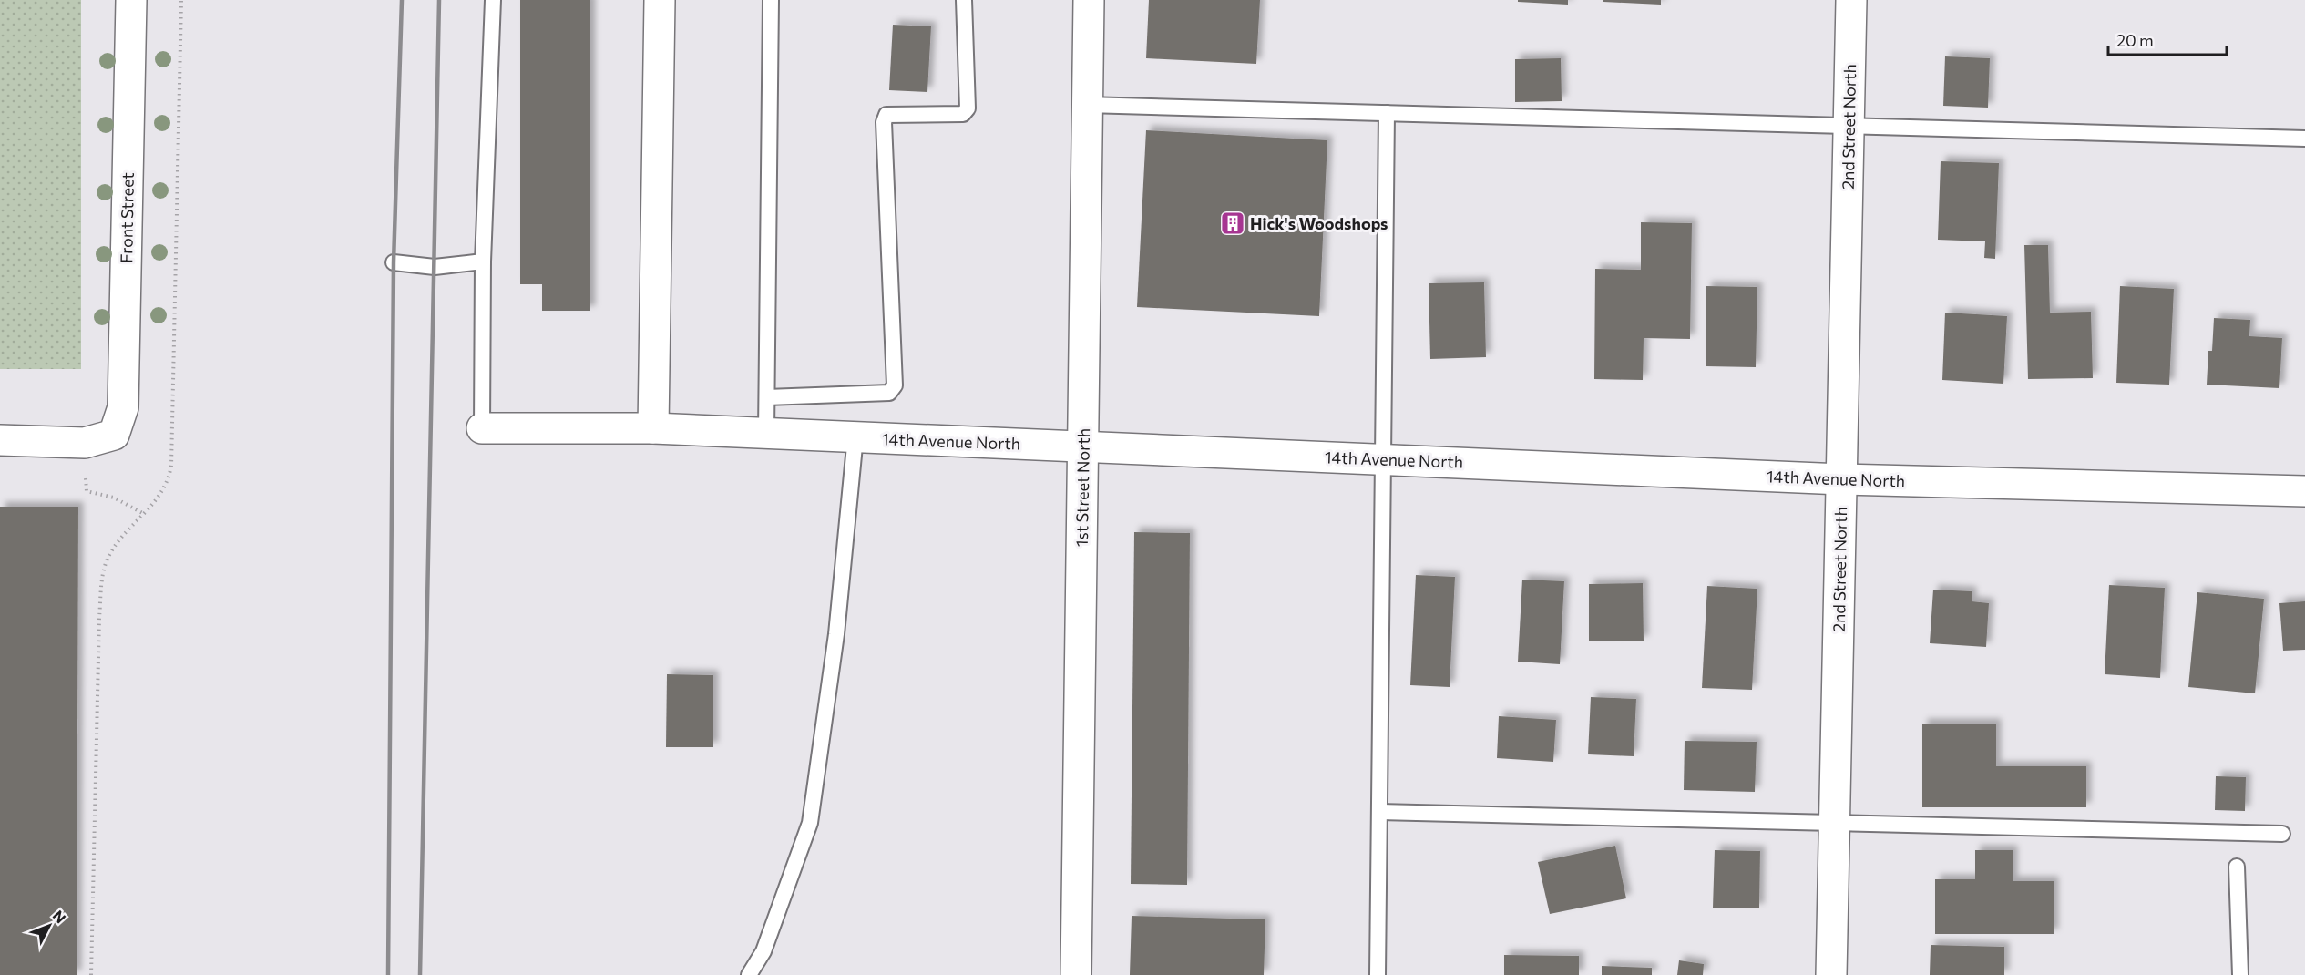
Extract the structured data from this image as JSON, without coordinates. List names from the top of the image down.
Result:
{
  "streets": {
    "street": [
      "2nd Street North",
      "Front Street",
      "14th Avenue North",
      "1st Street North"
    ]
  },
  "crossings": [
    ["2nd Street North", "14th Avenue North"],
    ["14th Avenue North", "1st Street North"]
  ],
  "places": {
    "building": ["Hick's Woodshops"]
  },
  "scale_bar": "20 m",
  "north": "top right"
}
